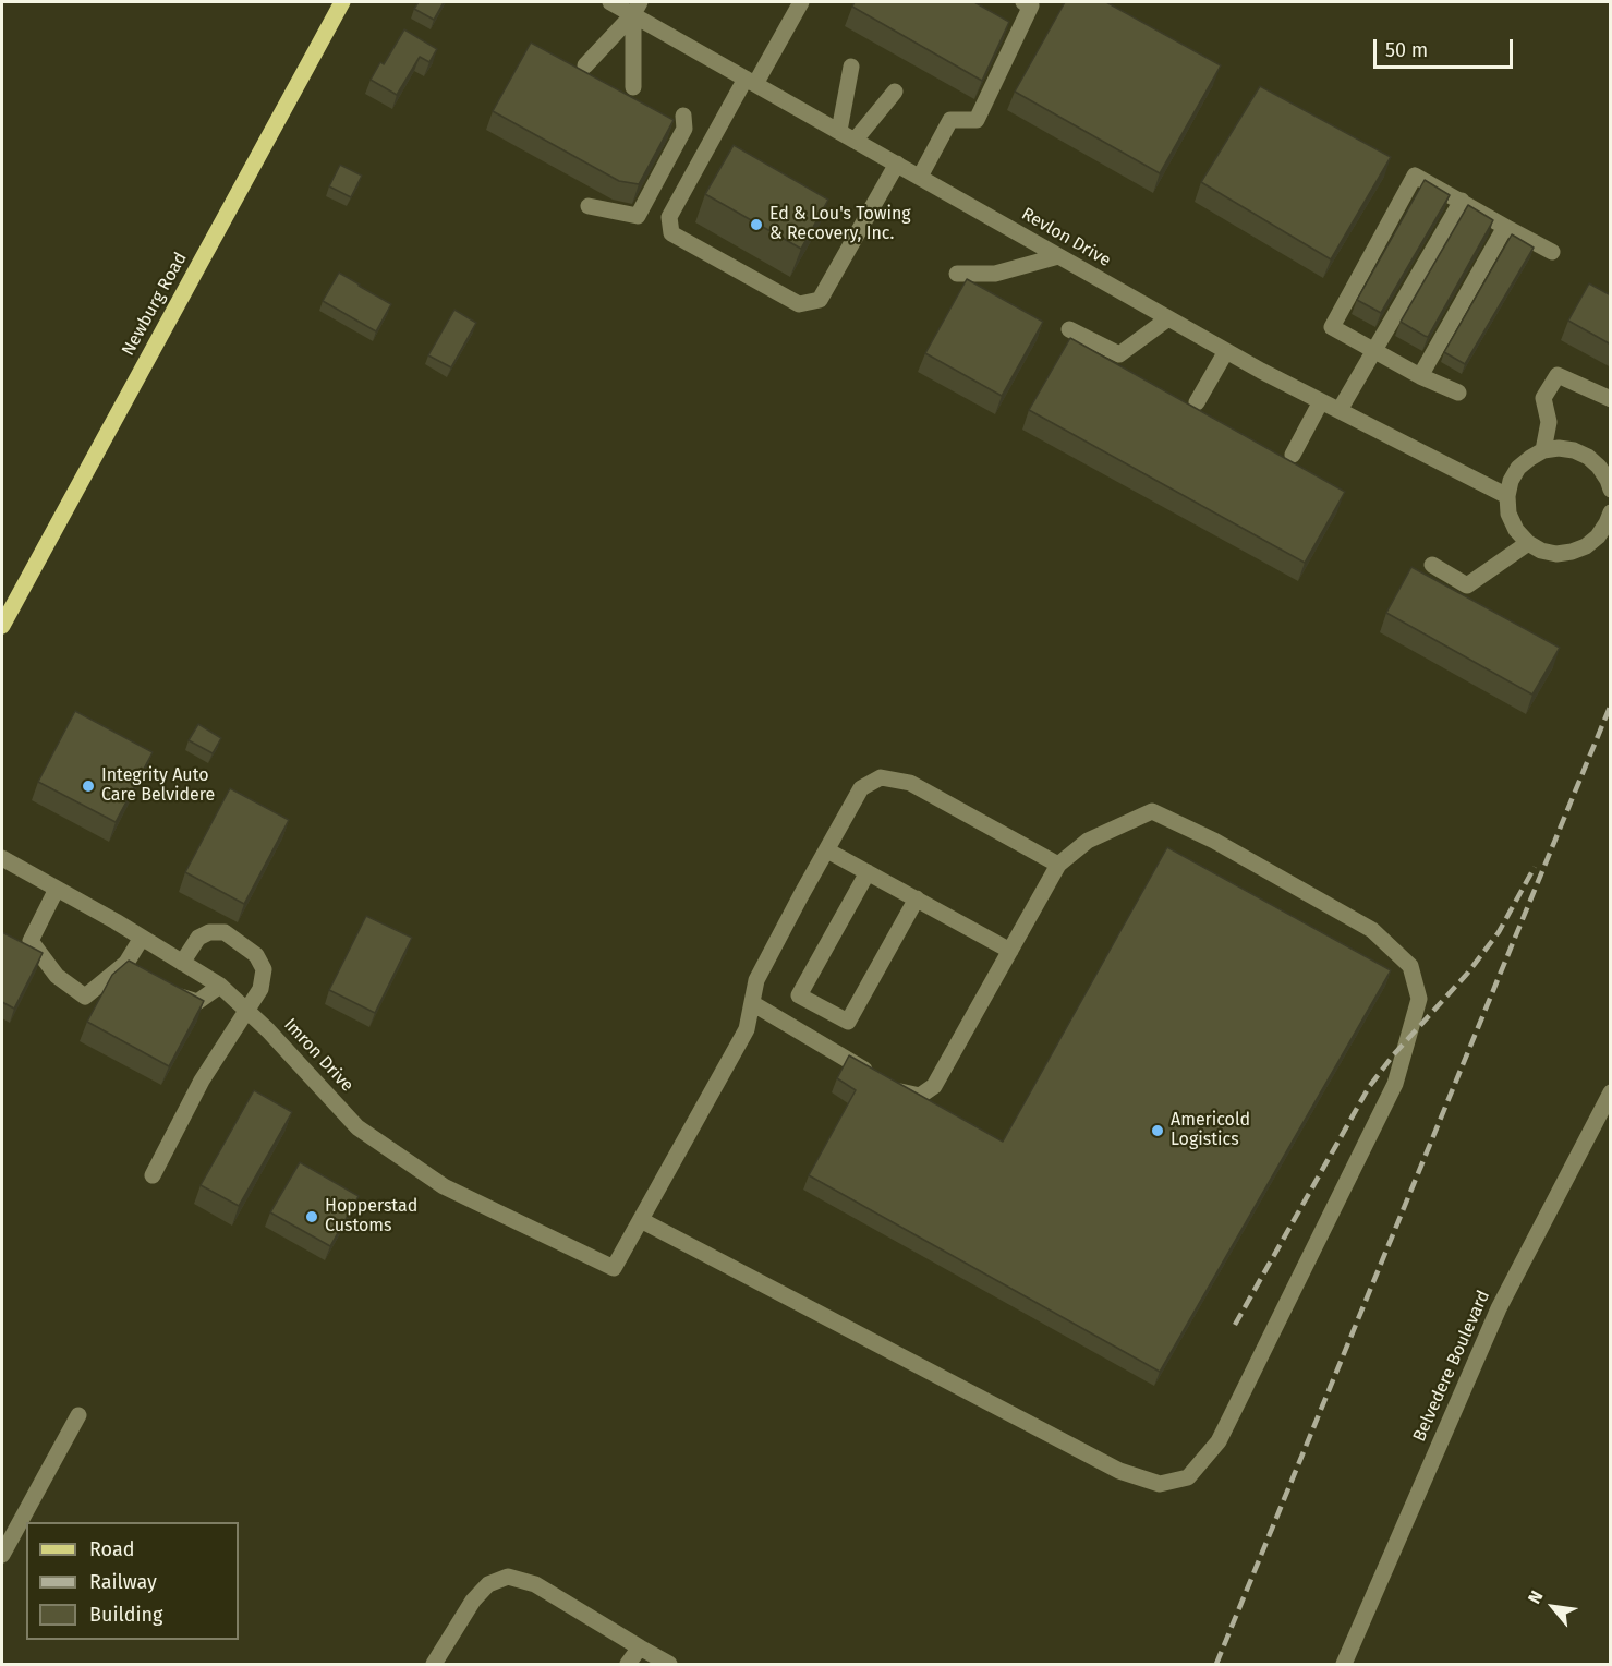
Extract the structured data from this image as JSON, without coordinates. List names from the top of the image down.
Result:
{
  "streets": {
    "main road": ["Newburg Road"],
    "street": ["Revlon Drive", "Imron Drive", "Belvedere Boulevard"]
  },
  "places": [
    "Ed & Lou's Towing & Recovery, Inc.",
    "Integrity Auto Care Belvidere",
    "Americold Logistics",
    "Hopperstad Customs"
  ],
  "legend": ["Road", "Railway", "Building"],
  "scale_bar": "50 m",
  "north": "top left"
}
